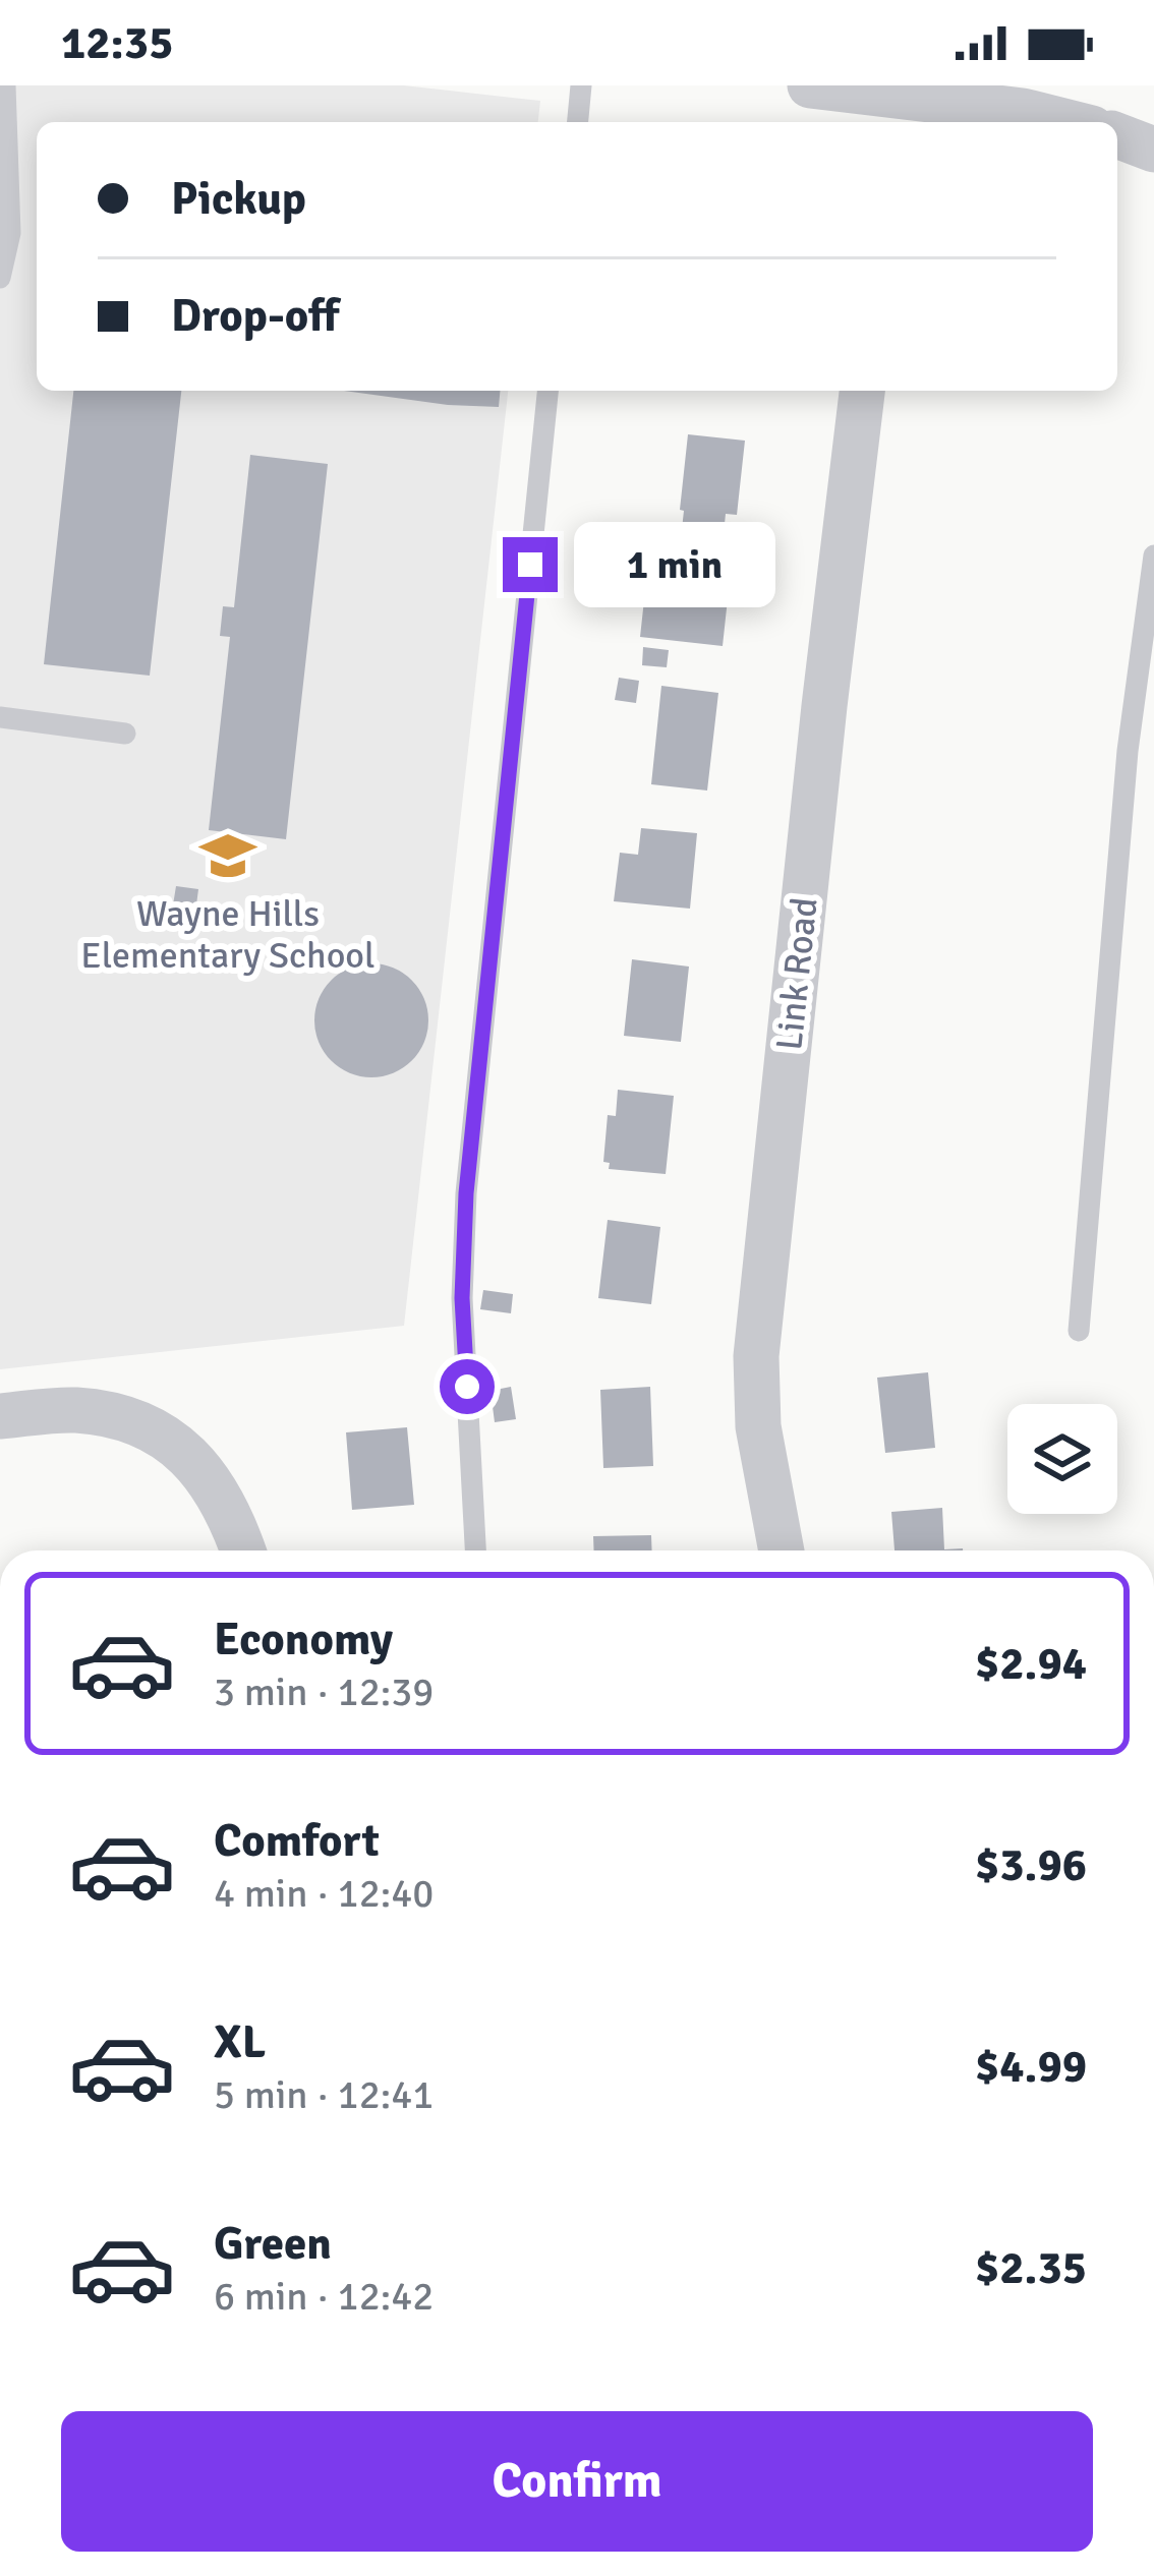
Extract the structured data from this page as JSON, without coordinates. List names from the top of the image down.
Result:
{
  "streets": {
    "street": ["Link Road"]
  },
  "places": {
    "school or university": ["Wayne Hills Elementary School"]
  },
  "page": {
    "status": "12:35",
    "banner": ["Pickup", "Drop-off"],
    "bubble": "1 min",
    "list": [
      {
        "name": "Economy",
        "note": "3 min · 12:39",
        "value": "$2.94"
      },
      {
        "name": "Comfort",
        "note": "4 min · 12:40",
        "value": "$3.96"
      },
      {
        "name": "XL",
        "note": "5 min · 12:41",
        "value": "$4.99"
      },
      {
        "name": "Green",
        "note": "6 min · 12:42",
        "value": "$2.35"
      }
    ],
    "buttons": "Confirm"
  }
}
